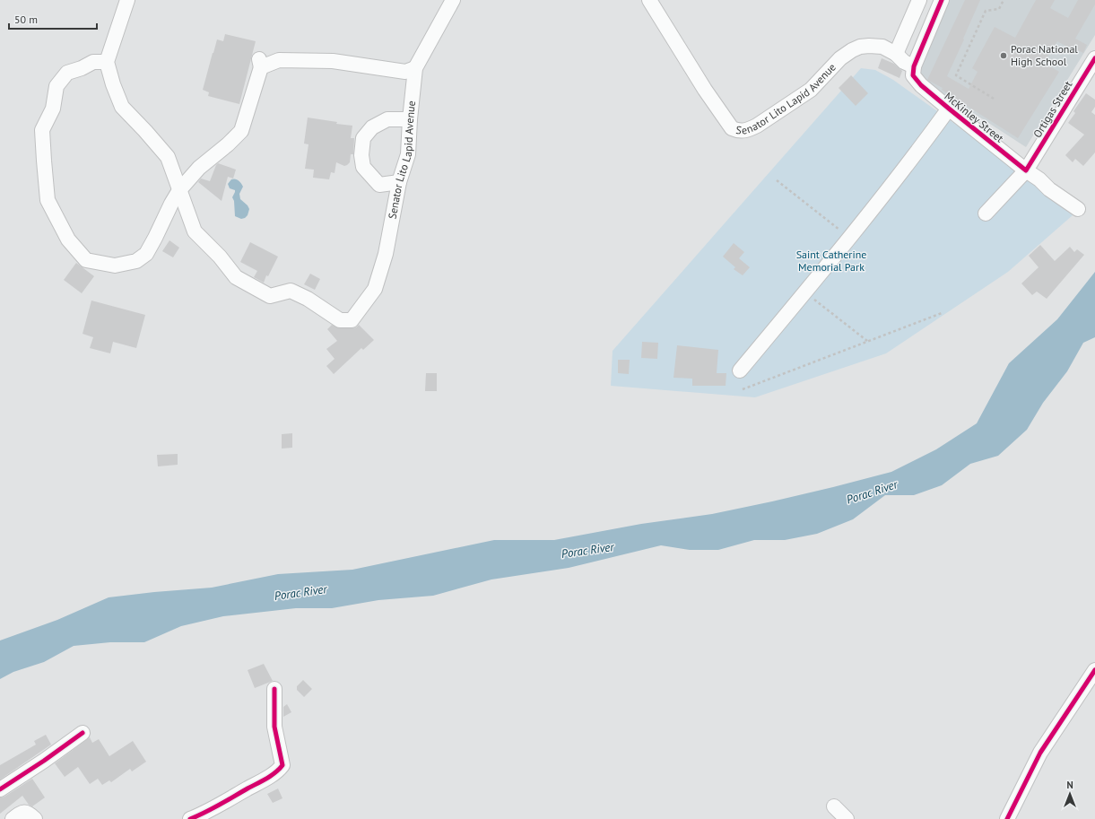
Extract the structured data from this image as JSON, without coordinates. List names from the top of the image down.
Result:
{
  "streets": {
    "street": ["Senator Lito Lapid Avenue", "Ortigas Street", "McKinley Street"]
  },
  "crossings": [
    ["Senator Lito Lapid Avenue", "McKinley Street"],
    ["Ortigas Street", "McKinley Street"]
  ],
  "water": ["Porac River"],
  "parks": ["Saint Catherine Memorial Park"],
  "places": ["Porac National High School"],
  "scale_bar": "50 m",
  "north": "top"
}
